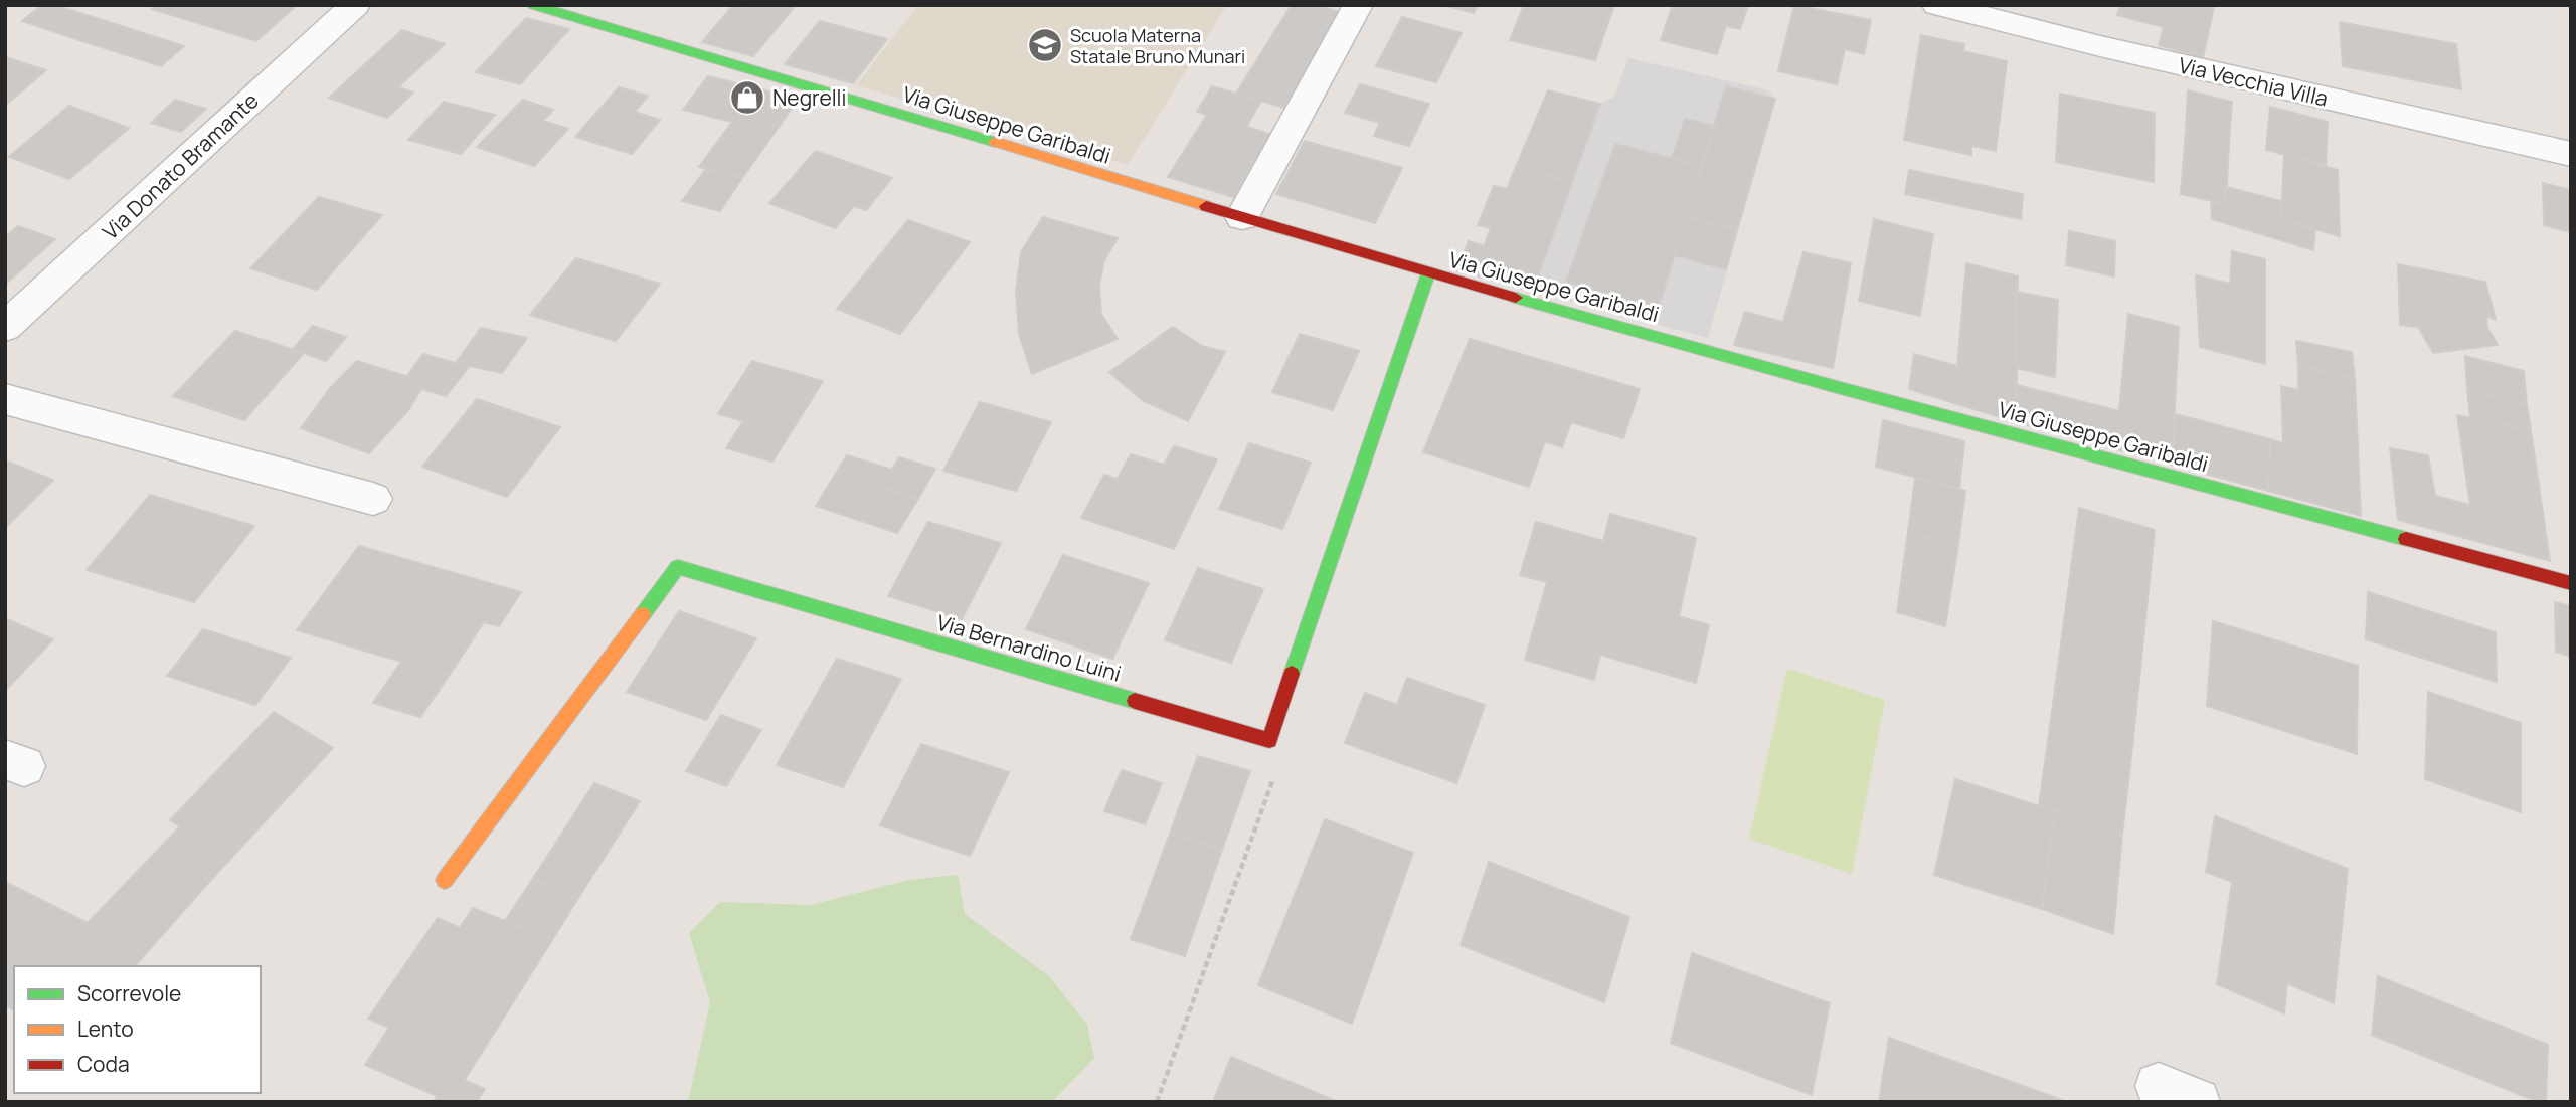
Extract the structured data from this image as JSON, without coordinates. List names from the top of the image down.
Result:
{
  "streets": {
    "street": [
      "Via Vecchia Villa",
      "Via Giuseppe Garibaldi",
      "Via Donato Bramante",
      "Via Bernardino Luini"
    ]
  },
  "places": {
    "school or university": ["Scuola Materna Statale Bruno Munari"],
    "shop": ["Negrelli"]
  },
  "legend": ["Scorrevole", "Lento", "Coda"]
}
